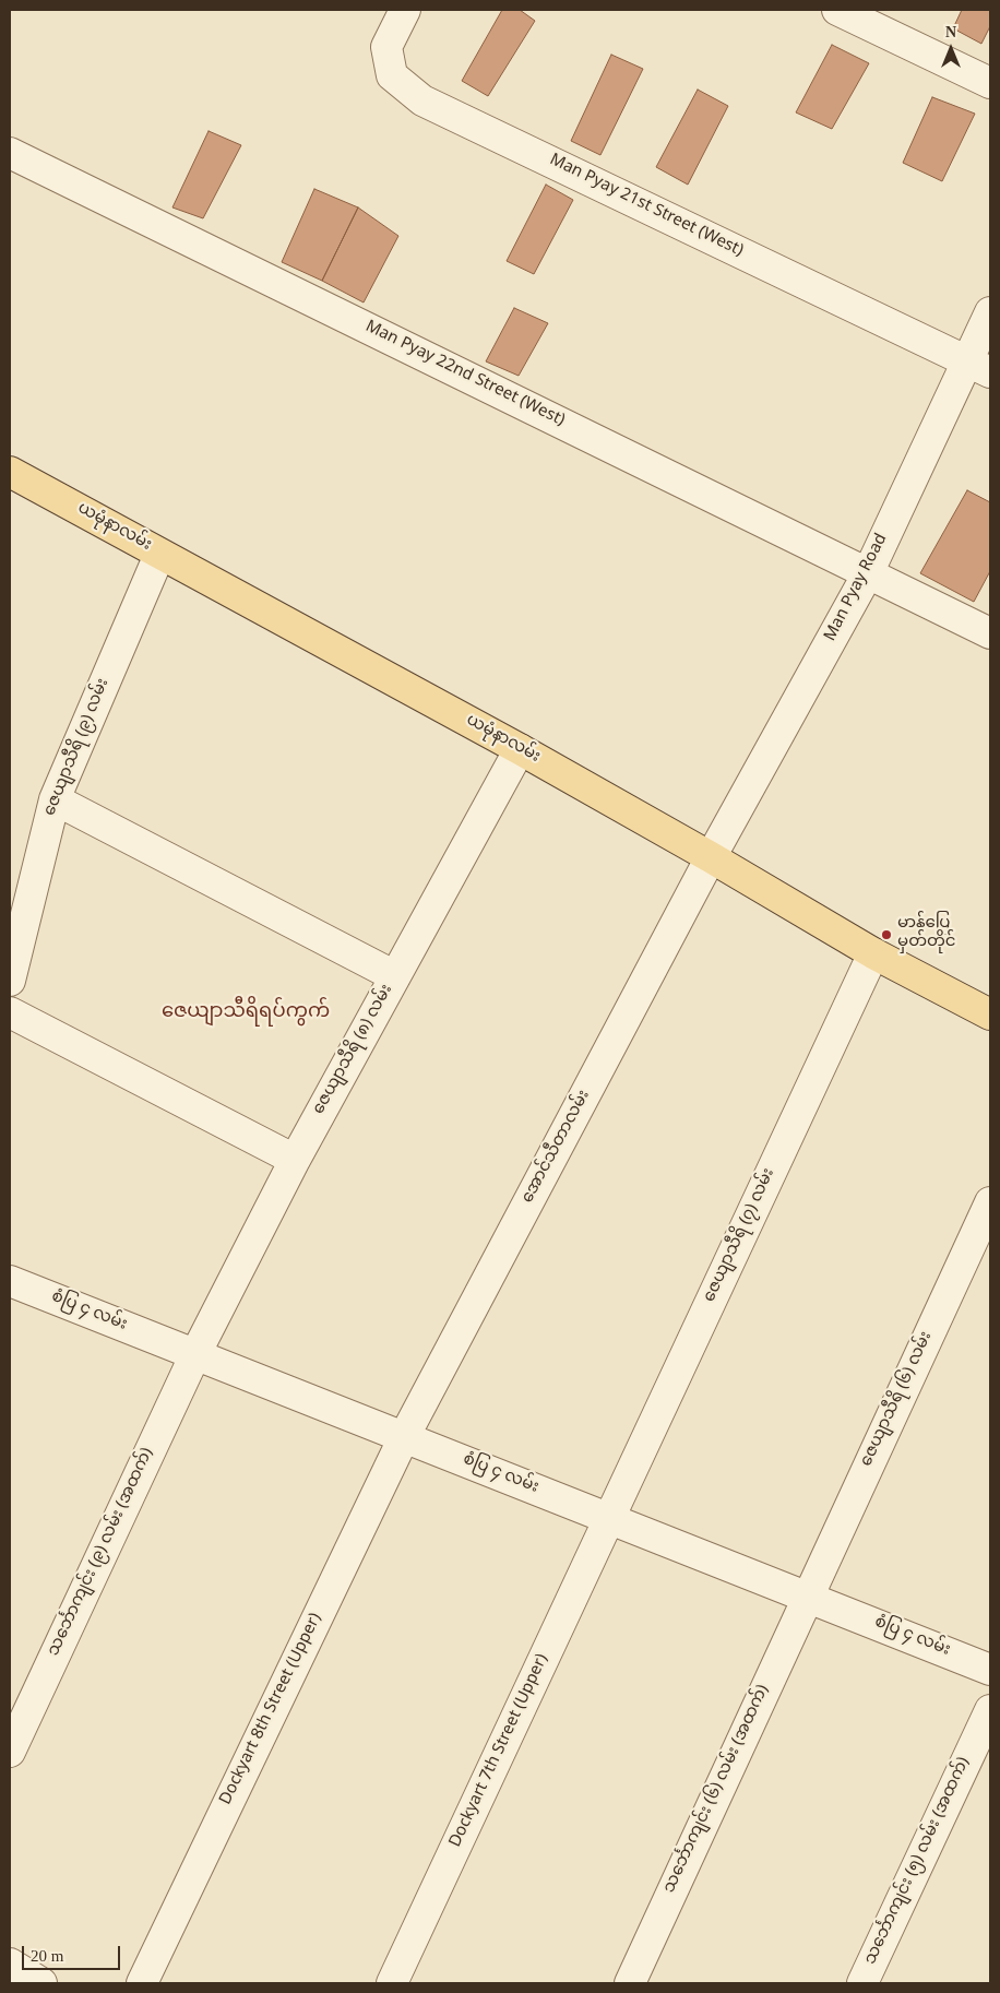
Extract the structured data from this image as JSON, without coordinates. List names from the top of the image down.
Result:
{
  "streets": {
    "main road": ["ယမုံနာလမ်း"],
    "street": [
      "Man Pyay 21st Street (West)",
      "Man Pyay 22nd Street (West)",
      "Man Pyay Road",
      "ဇေယျာသီရိ (၉) လမ်း",
      "ဇေယျာသီရိ (၈) လမ်း",
      "အောင်သီတာလမ်း",
      "ဇေယျာသီရိ (၇) လမ်း",
      "စံပြ ၄ လမ်း",
      "ဇေယျာသီရိ (၆) လမ်း",
      "သင်္ဘောကျင်း (၉) လမ်း (အထက်)",
      "Dockyart 8th Street (Upper)",
      "Dockyart 7th Street (Upper)",
      "သင်္ဘောကျင်း (၆) လမ်း (အထက်)",
      "သင်္ဘောကျင်း (၅) လမ်း (အထက်)"
    ]
  },
  "crossings": [
    ["Man Pyay 21st Street (West)", "Man Pyay Road"],
    ["Man Pyay 22nd Street (West)", "Man Pyay Road"],
    ["ယမုံနာလမ်း", "Man Pyay Road"],
    ["ယမုံနာလမ်း", "ဇေယျာသီရိ (၉) လမ်း"],
    ["ယမုံနာလမ်း", "ဇေယျာသီရိ (၈) လမ်း"],
    ["ယမုံနာလမ်း", "အောင်သီတာလမ်း"],
    ["ယမုံနာလမ်း", "ဇေယျာသီရိ (၇) လမ်း"],
    ["Man Pyay Road", "အောင်သီတာလမ်း"],
    ["ဇေယျာသီရိ (၈) လမ်း", "စံပြ ၄ လမ်း"],
    ["ဇေယျာသီရိ (၈) လမ်း", "သင်္ဘောကျင်း (၉) လမ်း (အထက်)"],
    ["အောင်သီတာလမ်း", "စံပြ ၄ လမ်း"],
    ["အောင်သီတာလမ်း", "Dockyart 8th Street (Upper)"],
    ["ဇေယျာသီရိ (၇) လမ်း", "စံပြ ၄ လမ်း"],
    ["ဇေယျာသီရိ (၇) လမ်း", "Dockyart 7th Street (Upper)"],
    ["စံပြ ၄ လမ်း", "ဇေယျာသီရိ (၆) လမ်း"],
    ["စံပြ ၄ လမ်း", "သင်္ဘောကျင်း (၉) လမ်း (အထက်)"],
    ["စံပြ ၄ လမ်း", "Dockyart 8th Street (Upper)"],
    ["စံပြ ၄ လမ်း", "Dockyart 7th Street (Upper)"],
    ["စံပြ ၄ လမ်း", "သင်္ဘောကျင်း (၆) လမ်း (အထက်)"],
    ["ဇေယျာသီရိ (၆) လမ်း", "သင်္ဘောကျင်း (၆) လမ်း (အထက်)"]
  ],
  "districts": ["ဇေယျာသီရိရပ်ကွက်"],
  "places": ["မာန်ပြေ မှတ်တိုင်"],
  "scale_bar": "20 m",
  "north": "top"
}
